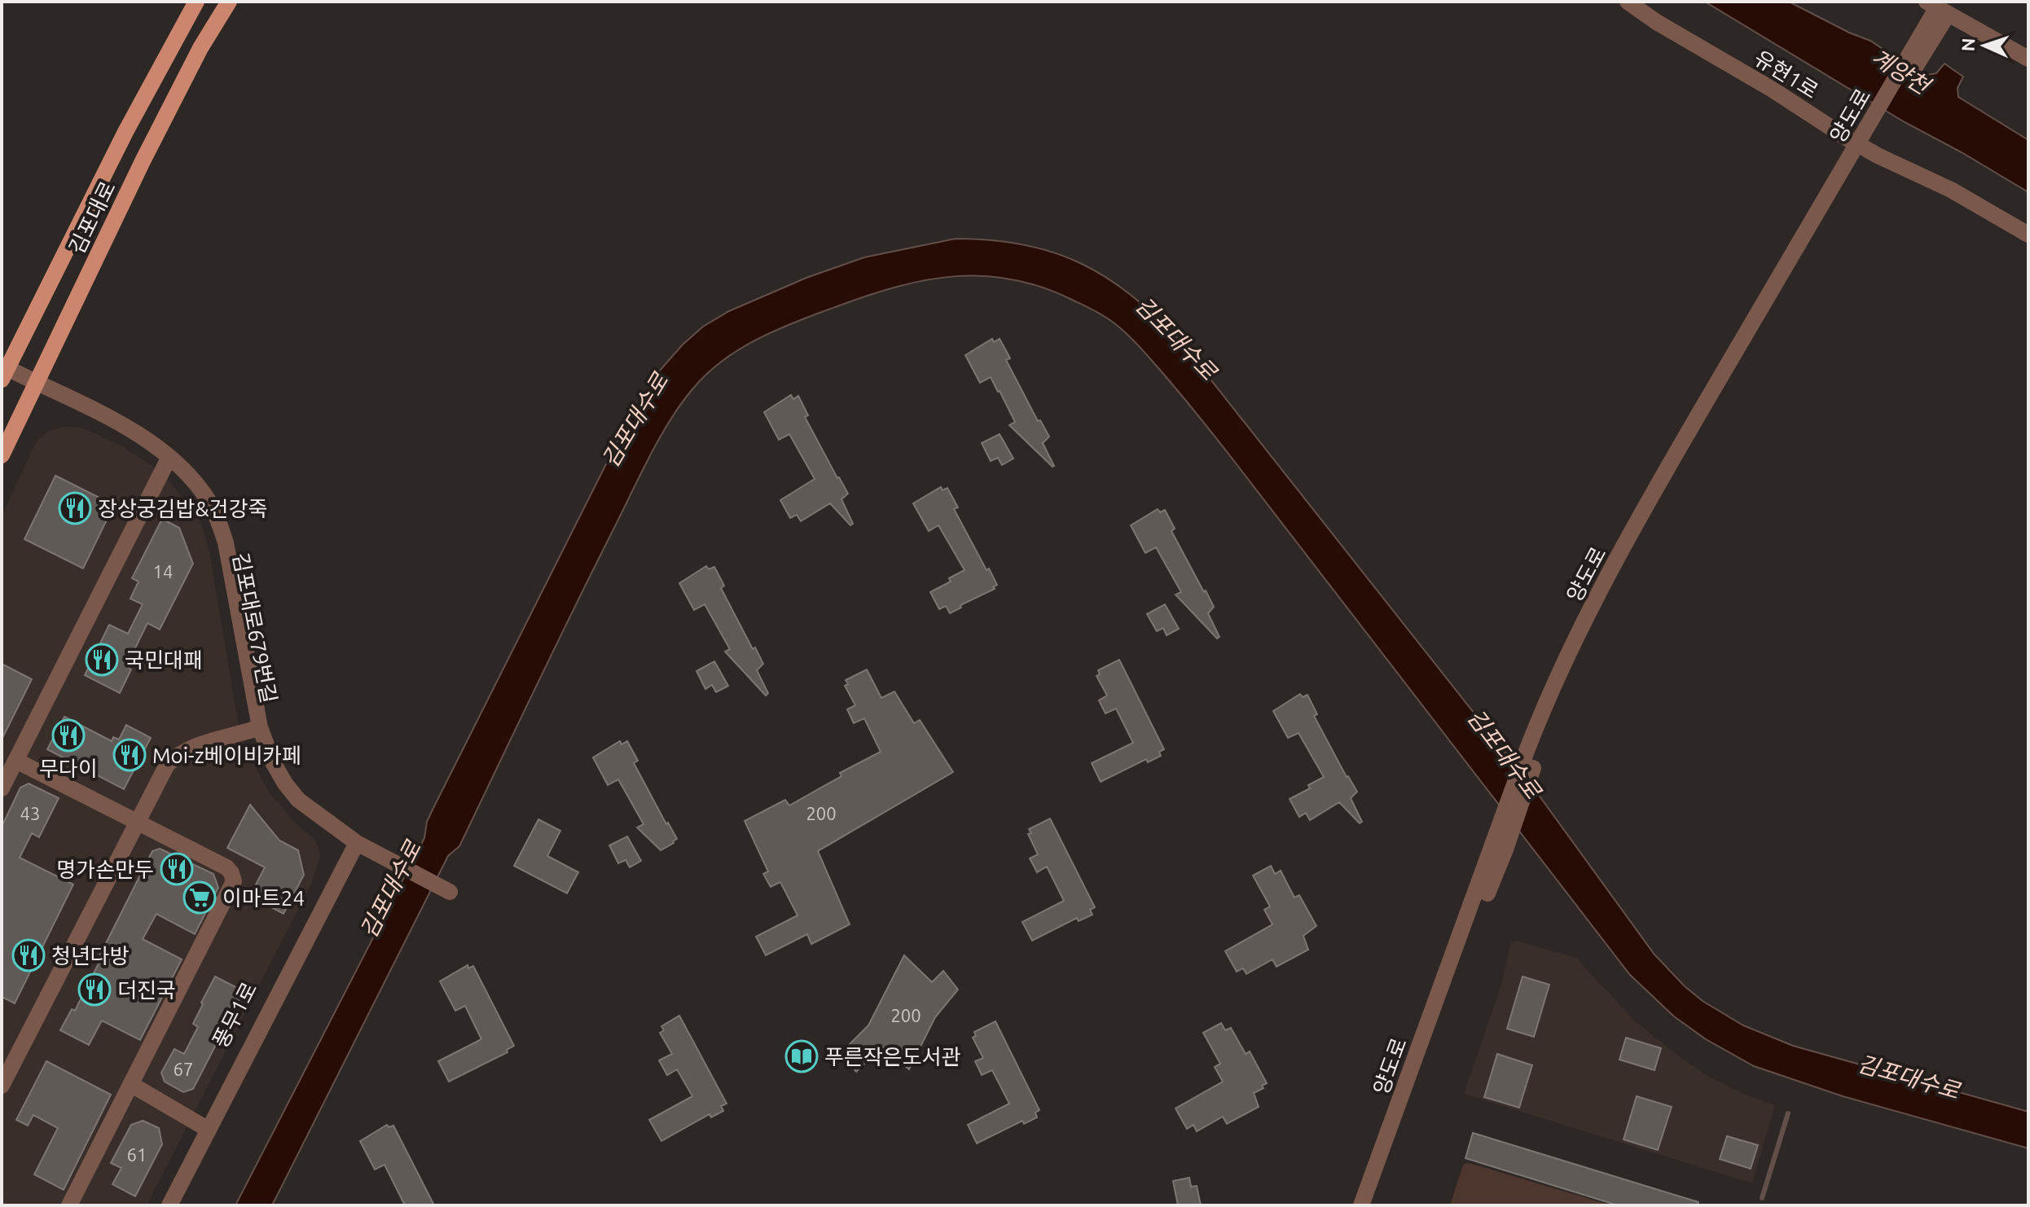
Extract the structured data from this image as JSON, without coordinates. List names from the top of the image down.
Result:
{
  "streets": {
    "main road": ["김포대로"],
    "street": [
      "유현1로",
      "양도로",
      "김포대로679번길",
      "풍무1로"
    ]
  },
  "crossings": [
    ["유현1로", "양도로"],
    ["김포대로", "김포대로679번길"],
    ["김포대로679번길", "풍무1로"]
  ],
  "water": ["계양천", "김포대수로"],
  "places": {
    "restaurant": [
      "장상궁김밥&건강죽",
      "국민대패",
      "무다이",
      "Moi-z베이비카페",
      "명가손만두",
      "청년다방",
      "더진국"
    ],
    "supermarket": ["이마트24"],
    "library": ["푸른작은도서관"]
  },
  "house_numbers": [
    "14",
    "43",
    "200",
    "200",
    "67",
    "61"
  ],
  "north": "left"
}
